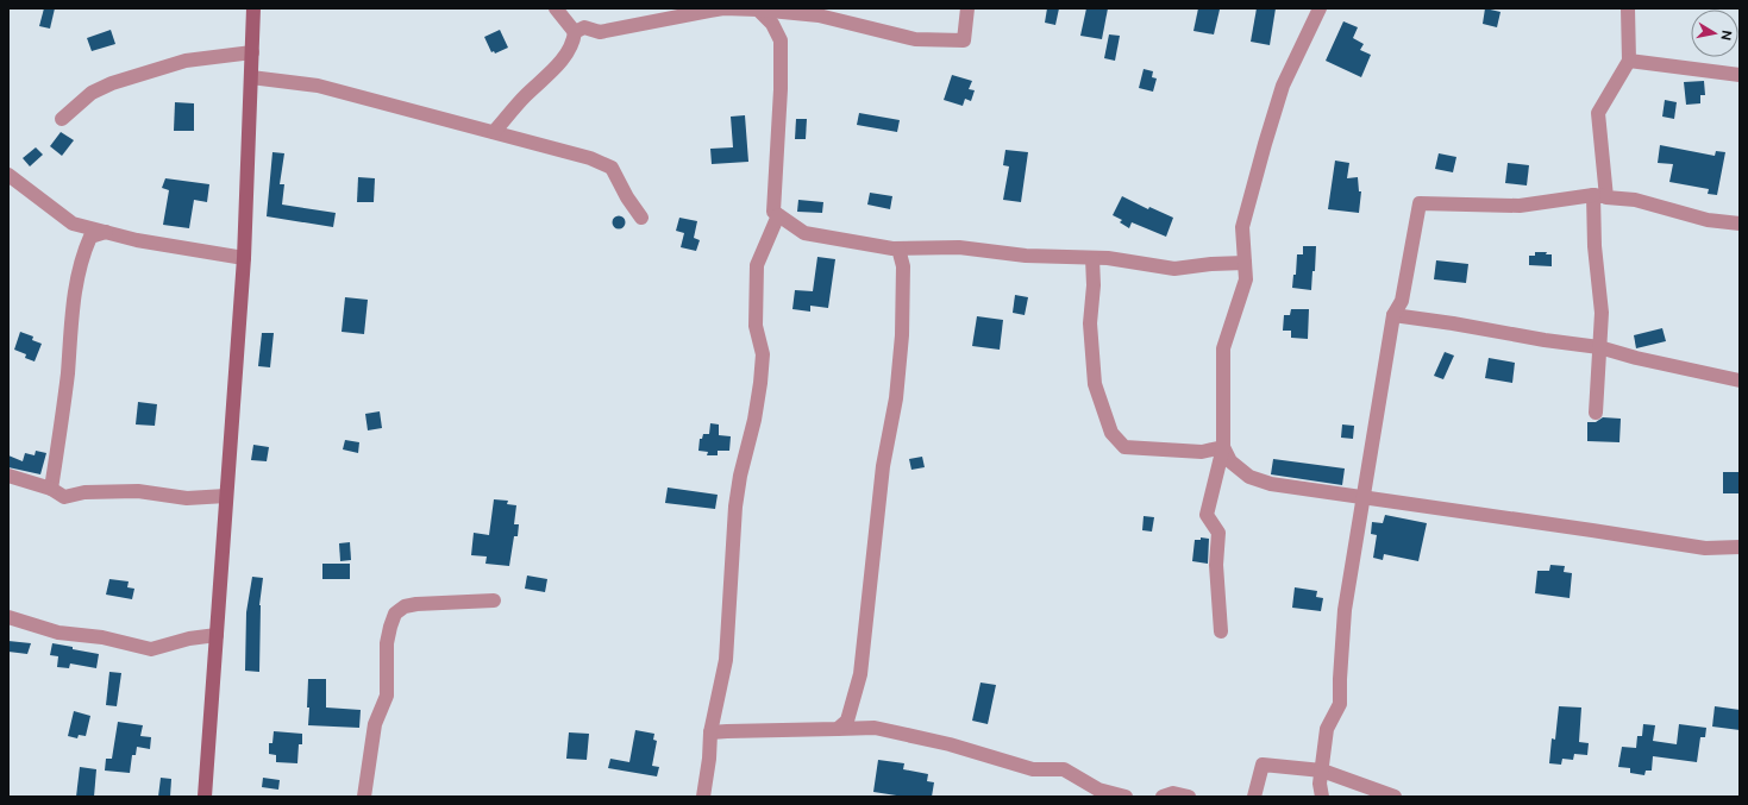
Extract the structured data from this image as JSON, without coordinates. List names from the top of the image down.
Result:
{
  "north": "right"
}
